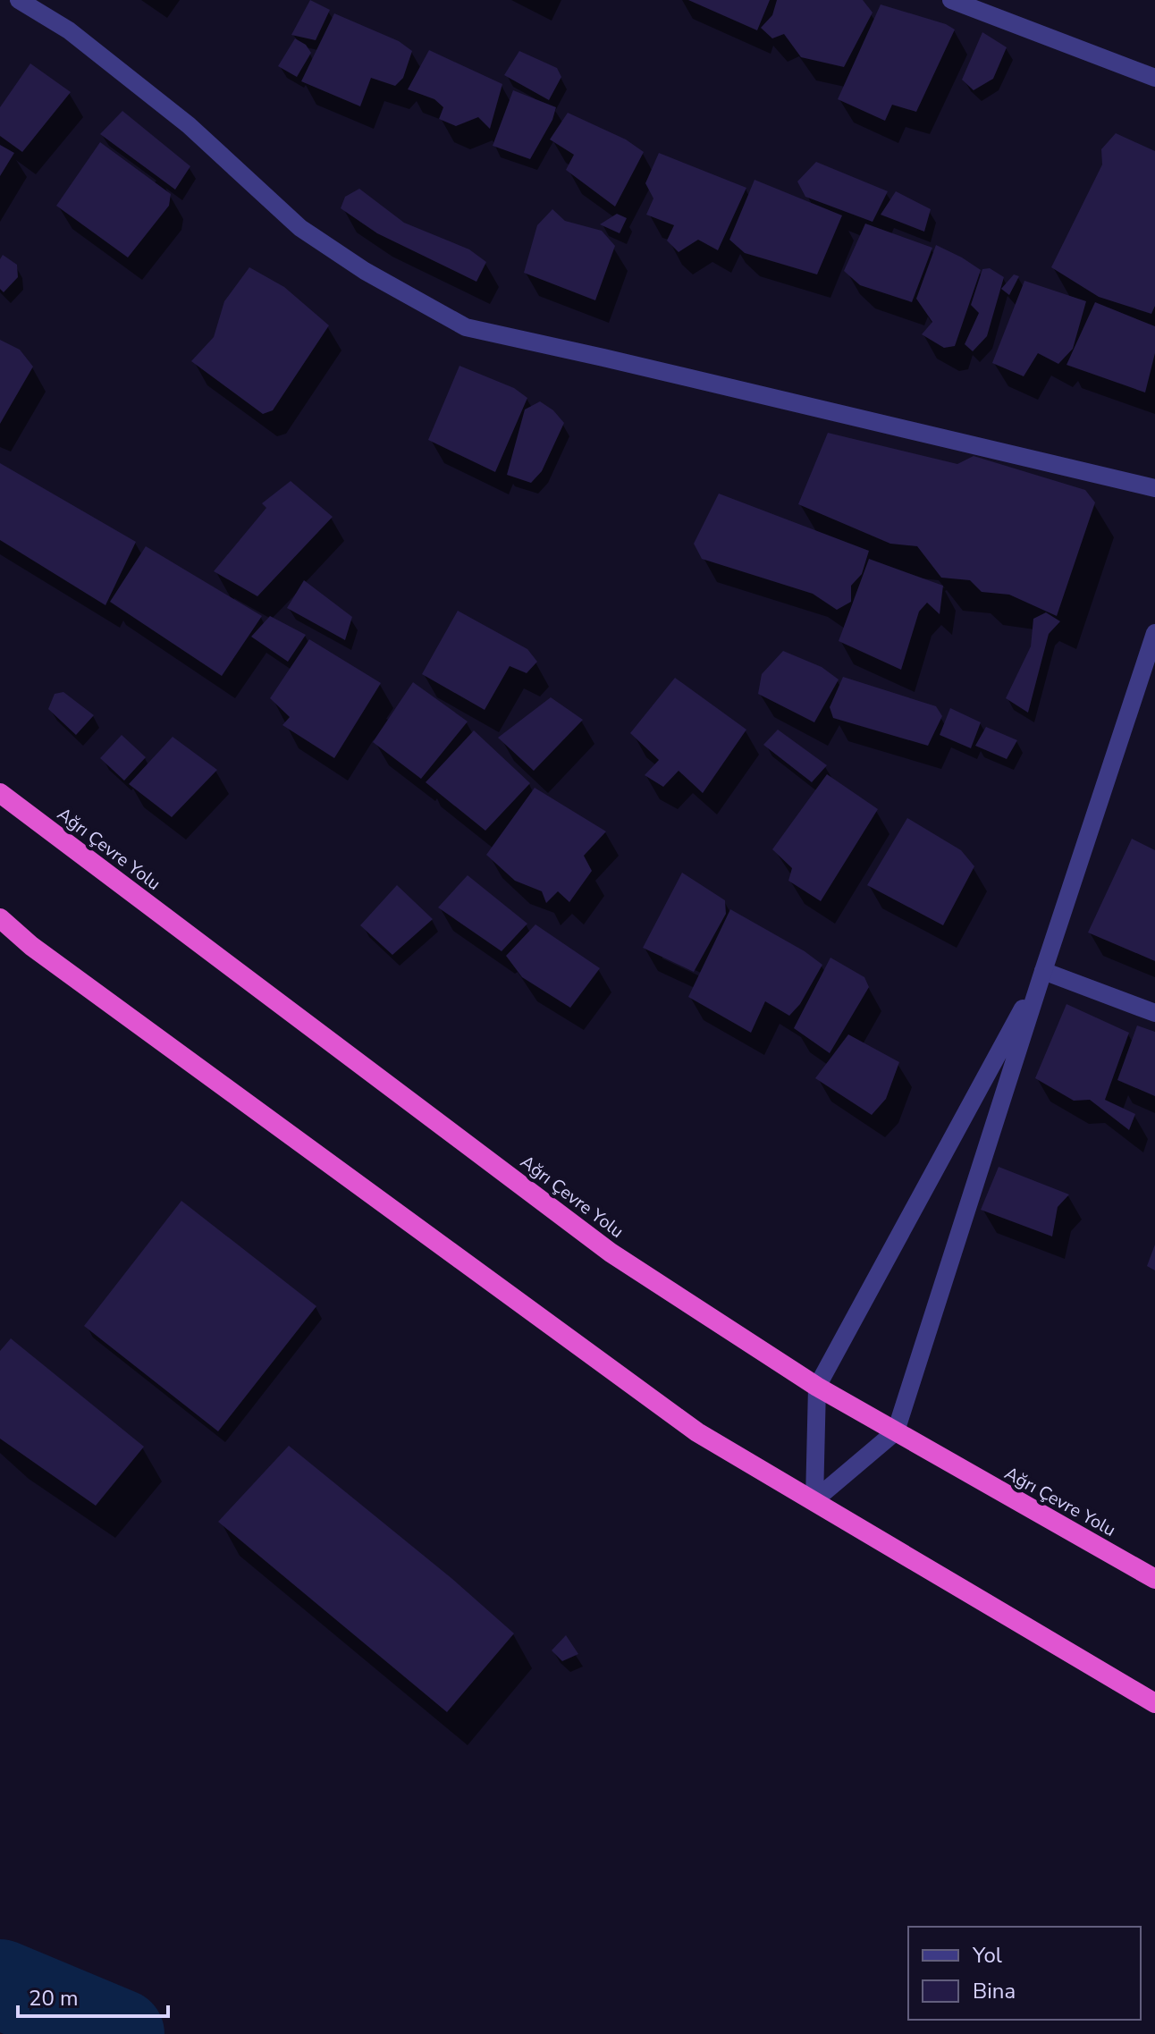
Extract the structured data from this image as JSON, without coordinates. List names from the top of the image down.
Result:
{
  "streets": {
    "highway": ["Ağrı Çevre Yolu"]
  },
  "legend": ["Yol", "Bina"],
  "scale_bar": "20 m"
}
